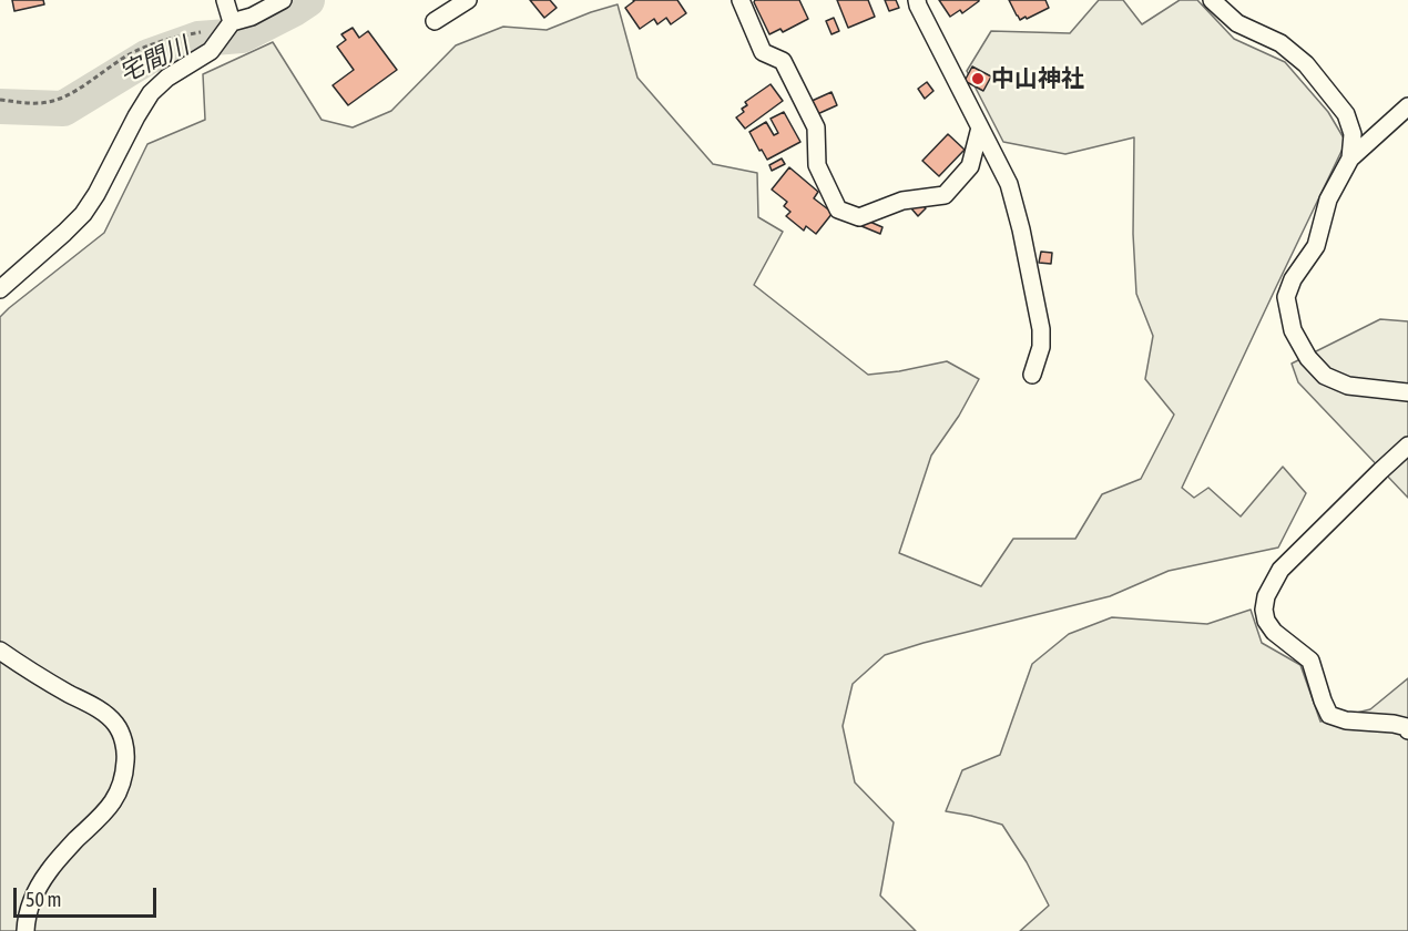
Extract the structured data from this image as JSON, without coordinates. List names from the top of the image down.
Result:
{
  "water": ["宅間川"],
  "places": ["中山神社"],
  "scale_bar": "50 m"
}
